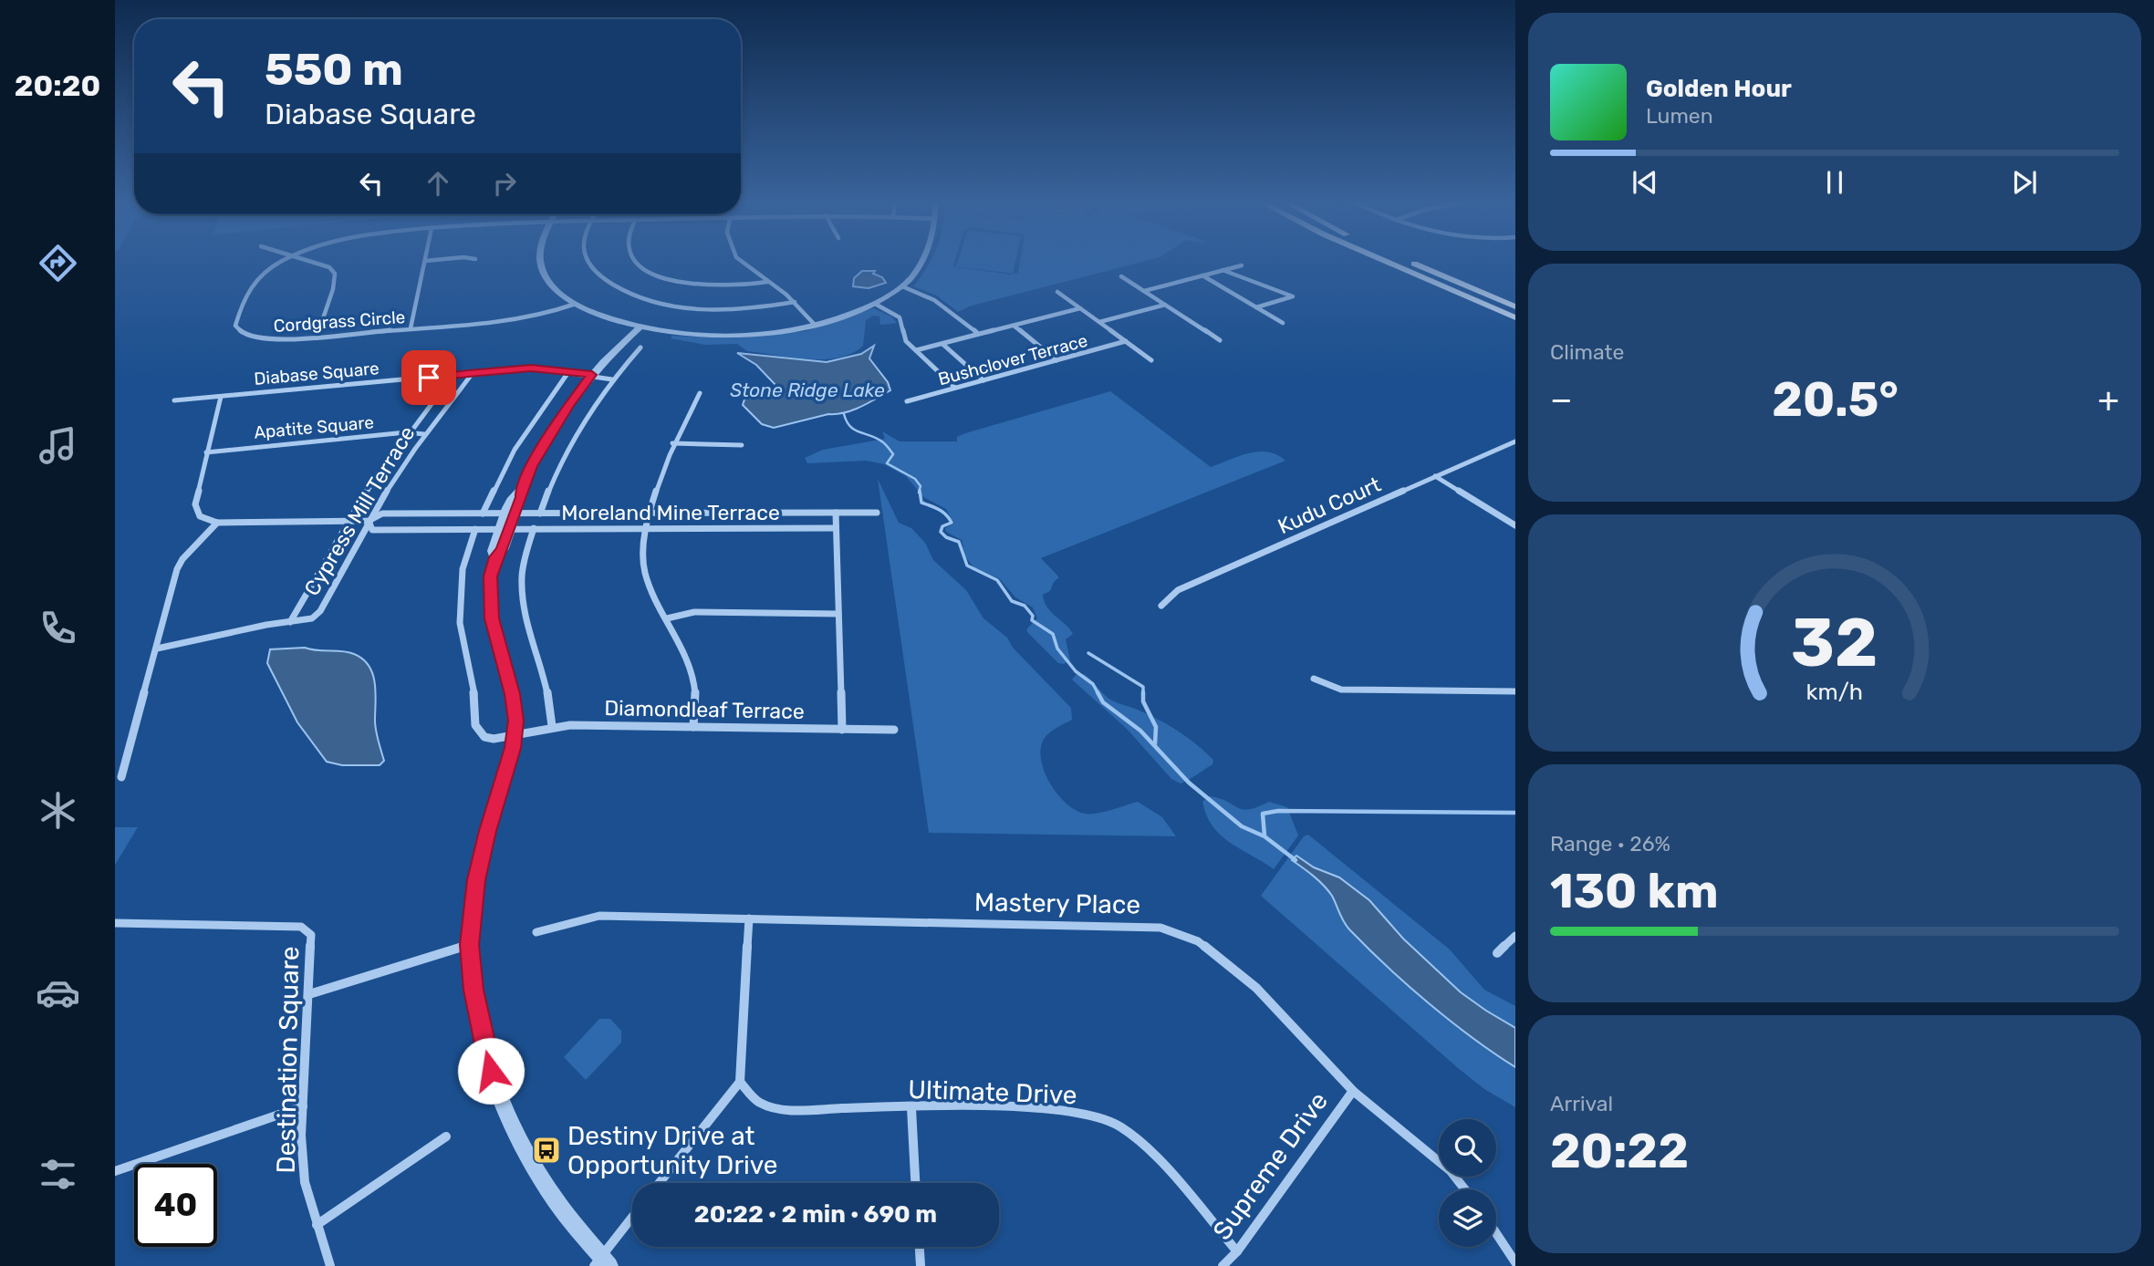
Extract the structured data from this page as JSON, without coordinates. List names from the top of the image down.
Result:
{
  "streets": {
    "street": [
      "Cordgrass Circle",
      "Bushclover Terrace",
      "Diabase Square",
      "Apatite Square",
      "Kudu Court",
      "Cypress Mill Terrace",
      "Moreland Mine Terrace",
      "Diamondleaf Terrace",
      "Mastery Place",
      "Destination Square",
      "Ultimate Drive",
      "Supreme Drive"
    ]
  },
  "crossings": [
    ["Diabase Square", "Cypress Mill Terrace"],
    ["Apatite Square", "Cypress Mill Terrace"],
    ["Cypress Mill Terrace", "Moreland Mine Terrace"],
    ["Moreland Mine Terrace", "Diamondleaf Terrace"],
    ["Mastery Place", "Supreme Drive"],
    ["Ultimate Drive", "Supreme Drive"]
  ],
  "water": ["Stone Ridge Lake"],
  "places": {
    "bus stop": ["Destiny Drive at Opportunity Drive"]
  },
  "page": {
    "tabs": "20:20",
    "turn": ["550 m", "Diabase Square"],
    "song": ["Golden Hour", "Lumen"],
    "tile": [
      "Climate",
      ["Range · 26%", "130 km"],
      ["Arrival", "20:22"]
    ],
    "heat": ["−", "20.5°", "+"],
    "limit": "40",
    "trip": "20:22 · 2 min · 690 m",
    "gauge": ["32", "km/h"]
  }
}
